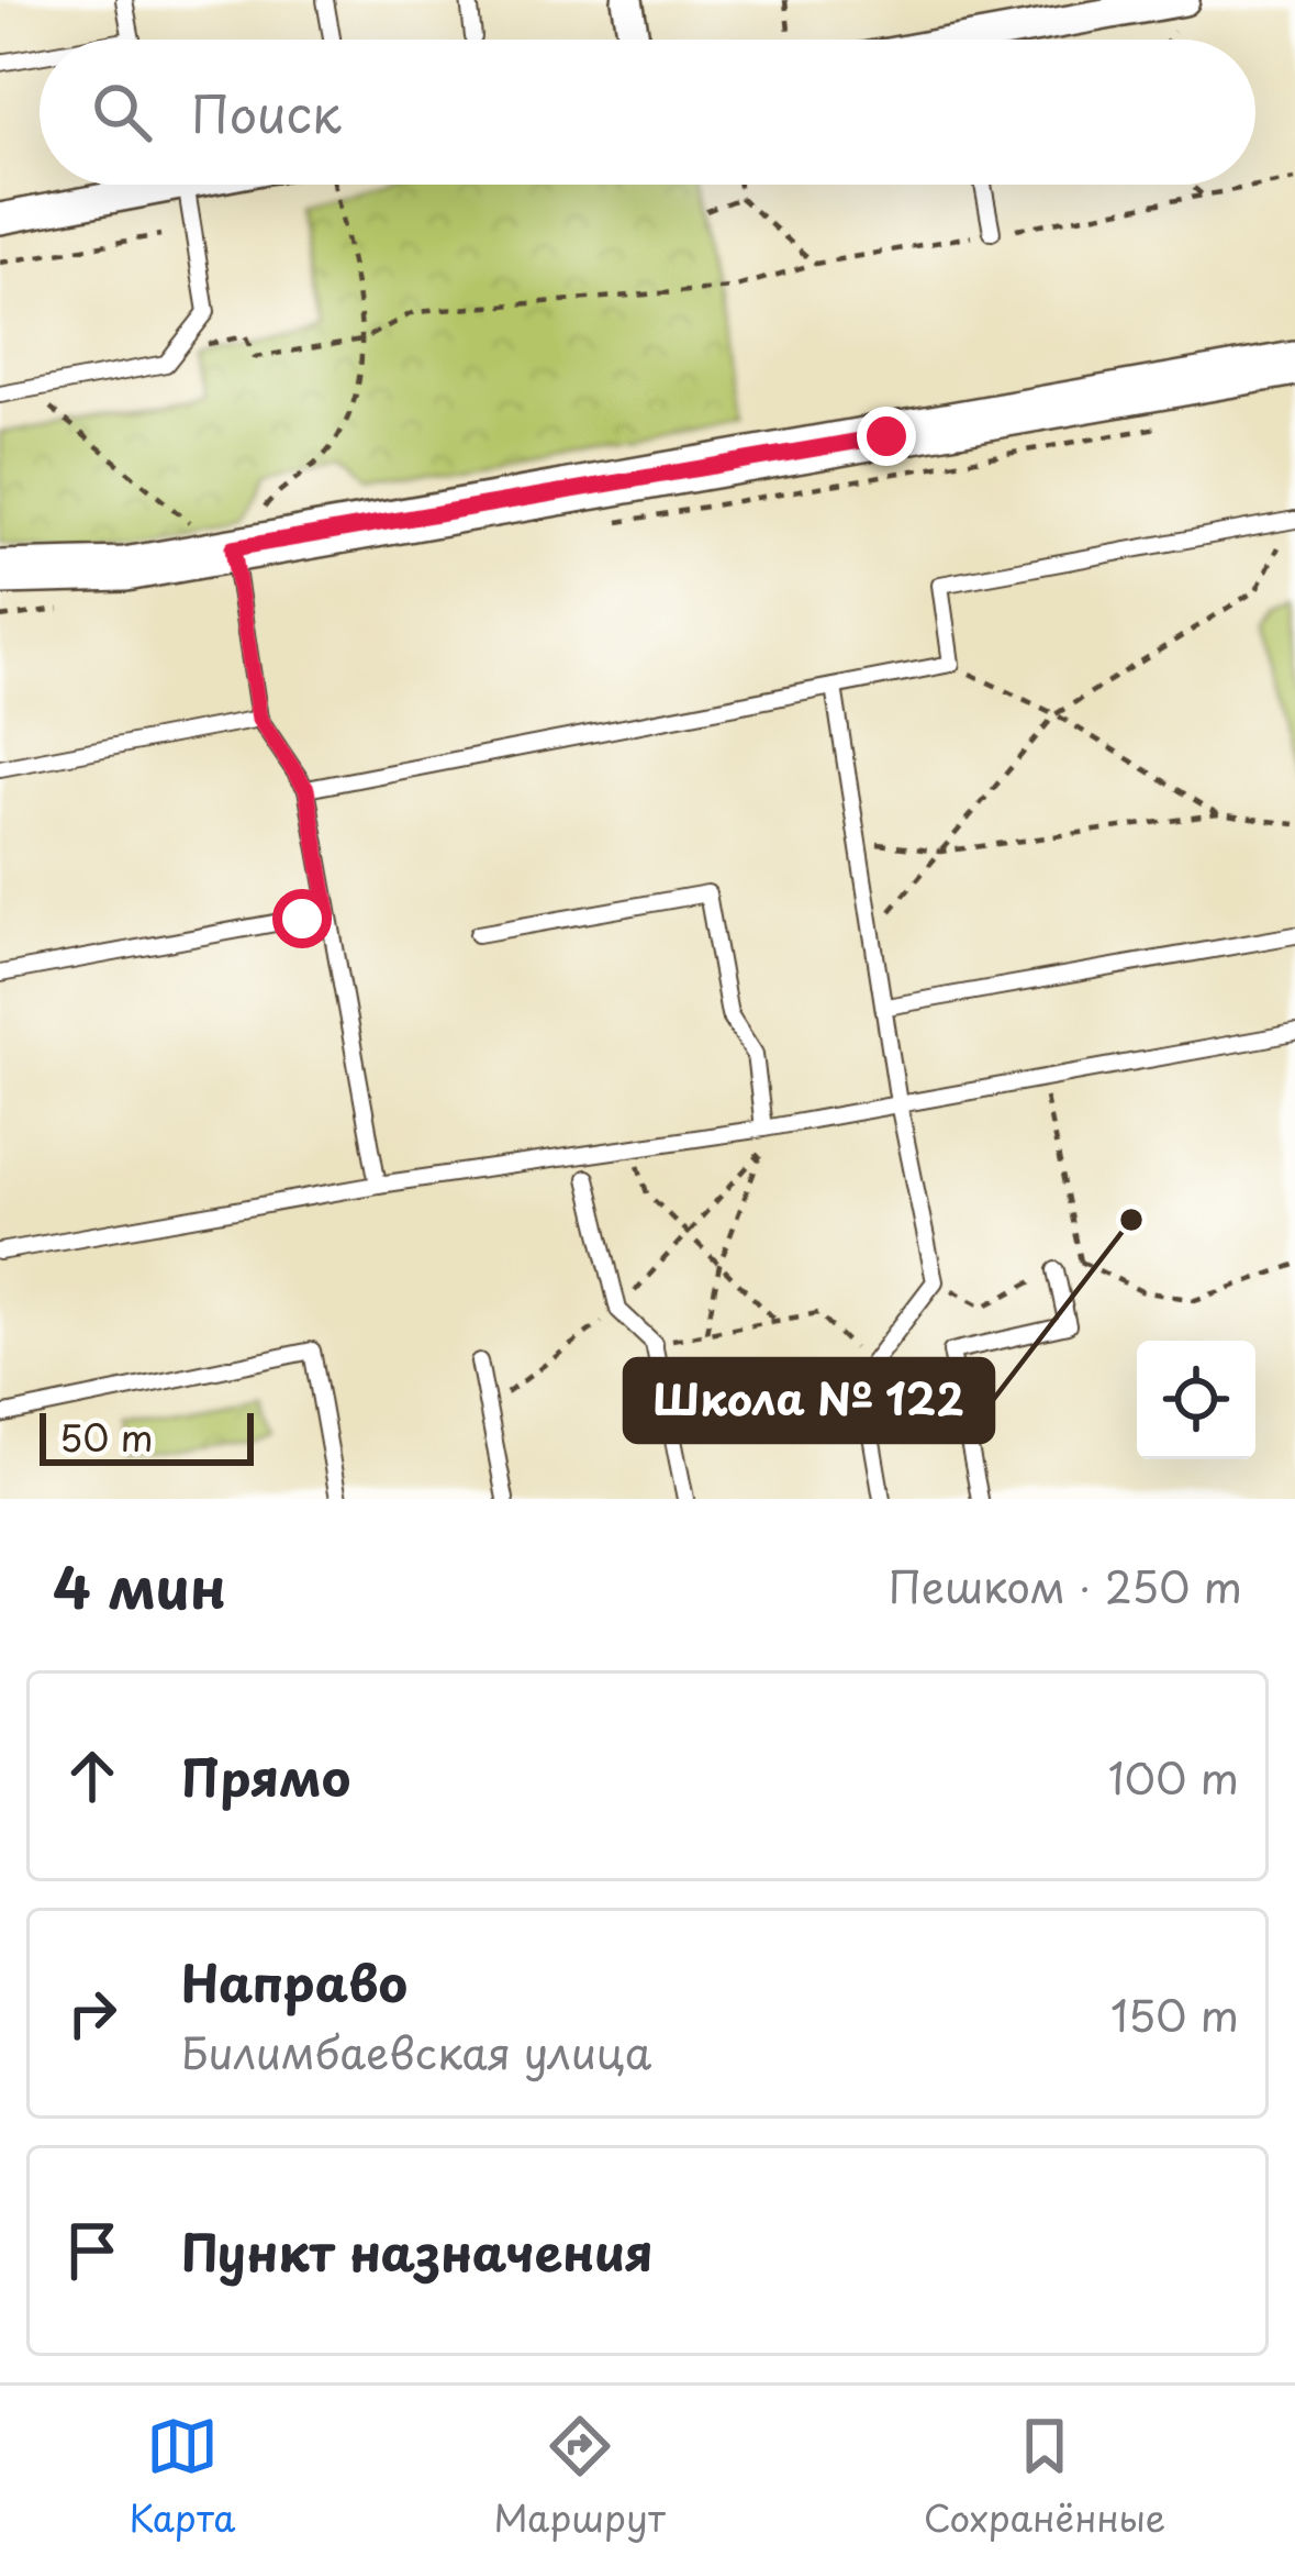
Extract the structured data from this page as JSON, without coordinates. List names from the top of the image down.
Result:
{
  "places": ["Школа № 122"],
  "scale_bar": "50 m",
  "page": {
    "search": "Поиск",
    "scale": "50 m",
    "heading": ["4 мин", "Пешком · 250 m"],
    "list": [
      ["Прямо", "100 m"],
      ["Направо", "Билимбаевская улица", "150 m"],
      "Пункт назначения"
    ],
    "nav": ["Карта", "Маршрут", "Сохранённые"]
  }
}
